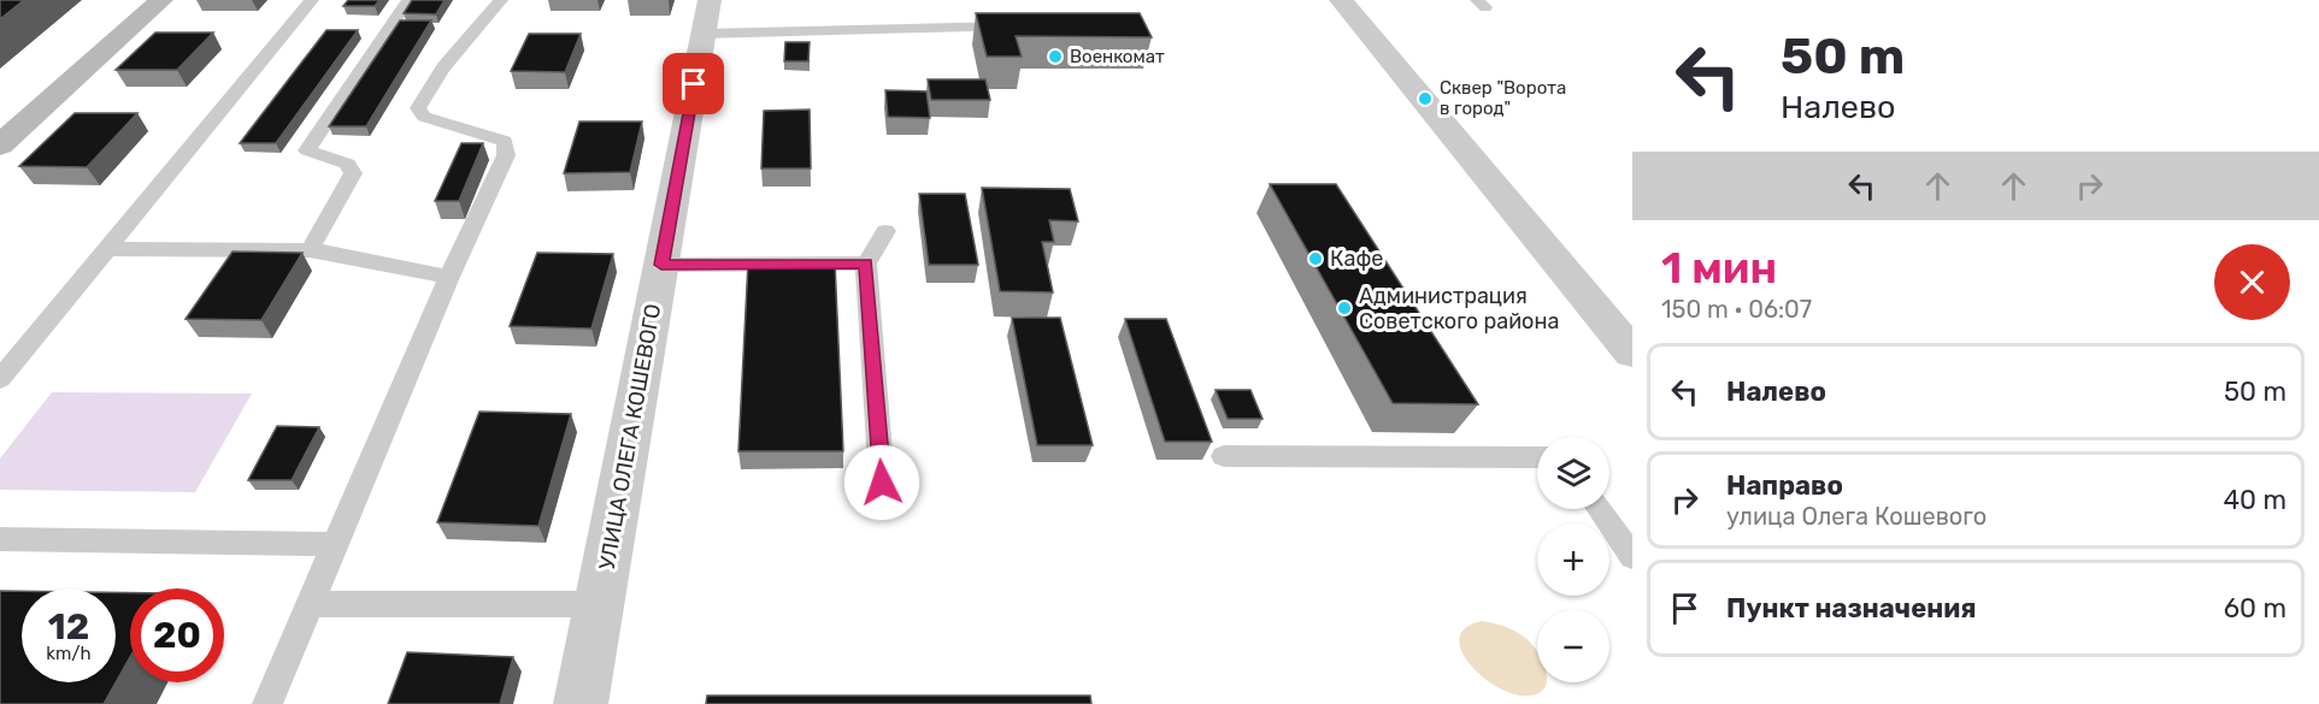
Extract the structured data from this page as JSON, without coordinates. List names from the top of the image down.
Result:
{
  "streets": {
    "street": ["УЛИЦА ОЛЕГА КОШЕВОГО"]
  },
  "places": [
    "Военкомат",
    "Сквер \"Ворота в город\"",
    "Кафе",
    "Администрация Советского района"
  ],
  "page": {
    "turn": ["50 m", "Налево"],
    "heading": ["1 мин", "150 m · 06:07"],
    "list": [
      {
        "name": "Налево",
        "value": "50 m"
      },
      {
        "name": "Направо",
        "note": "улица Олега Кошевого",
        "value": "40 m"
      },
      {
        "name": "Пункт назначения",
        "value": "60 m"
      }
    ],
    "map_buttons": ["+", "−"],
    "speed": "12 km/h",
    "limit": "20"
  }
}
